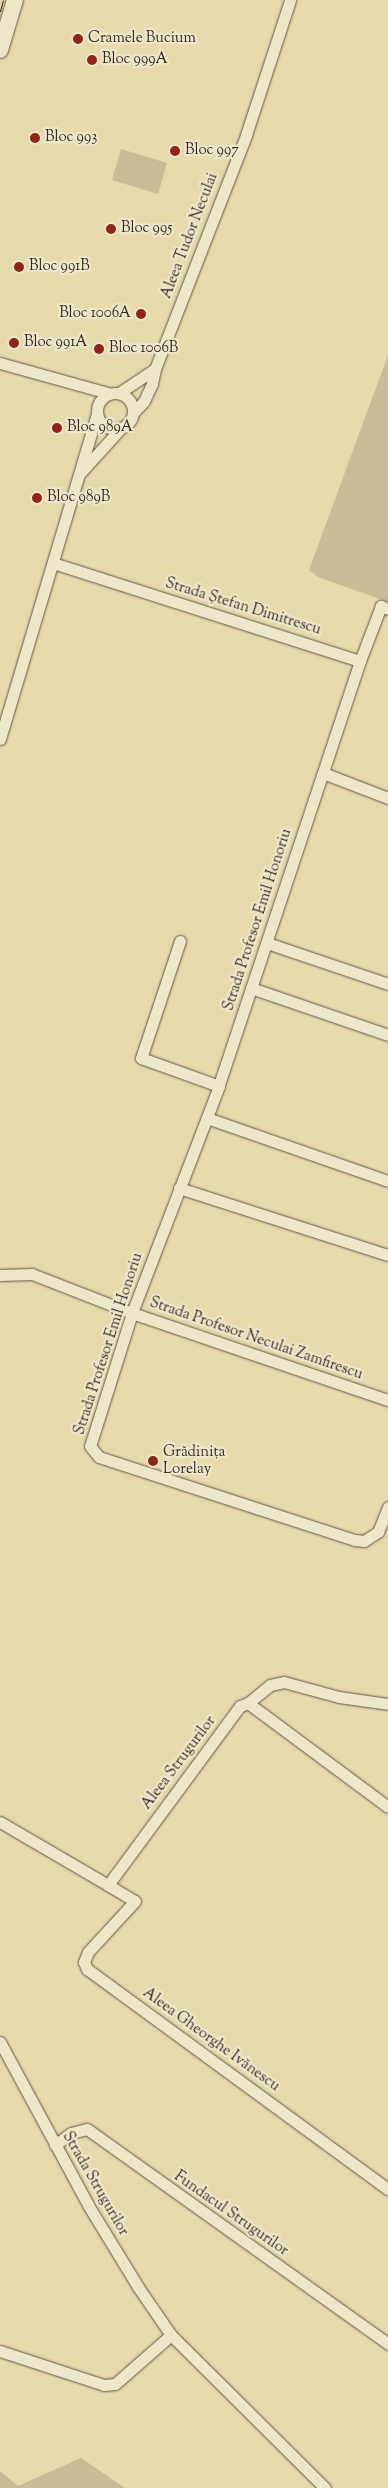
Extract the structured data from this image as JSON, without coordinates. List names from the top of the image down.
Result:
{
  "streets": {
    "street": [
      "Aleea Tudor Neculai",
      "Strada Ștefan Dimitrescu",
      "Strada Profesor Emil Honoriu",
      "Strada Profesor Neculai Zamfirescu",
      "Aleea Strugurilor",
      "Aleea Gheorghe Ivănescu",
      "Strada Strugurilor",
      "Fundacul Strugurilor"
    ]
  },
  "crossings": [
    ["Aleea Tudor Neculai", "Strada Ștefan Dimitrescu"],
    ["Strada Ștefan Dimitrescu", "Strada Profesor Emil Honoriu"],
    ["Strada Profesor Emil Honoriu", "Strada Profesor Neculai Zamfirescu"],
    ["Aleea Strugurilor", "Aleea Gheorghe Ivănescu"],
    ["Strada Strugurilor", "Fundacul Strugurilor"]
  ],
  "places": [
    "Cramele Bucium",
    "Bloc 999A",
    "Bloc 993",
    "Bloc 997",
    "Bloc 995",
    "Bloc 991B",
    "Bloc 1006A",
    "Bloc 991A",
    "Bloc 1006B",
    "Bloc 989A",
    "Bloc 989B",
    "Grădinița Lorelay"
  ]
}
